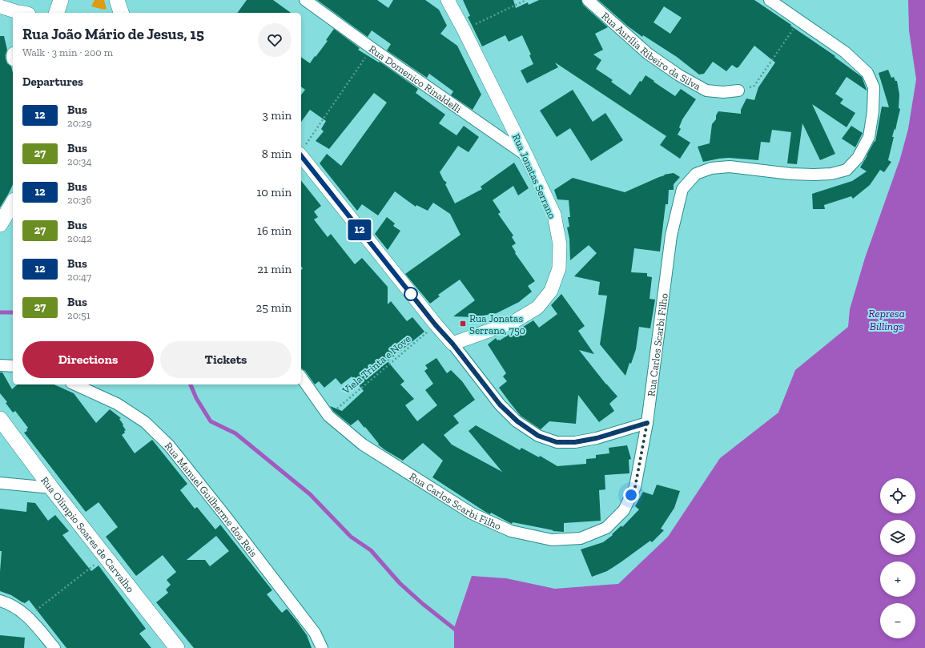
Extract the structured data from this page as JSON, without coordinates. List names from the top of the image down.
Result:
{
  "streets": {
    "main road": ["Rua Olímpio Soares de Carvalho"],
    "street": [
      "Rua Aurília Ribeiro da Silva",
      "Rua Domenico Rinaldelli",
      "Rua Jonatas Serrano",
      "Rua Carlos Scarbi Filho",
      "Rua Manuel Guilherme dos Reis"
    ],
    "path": ["Viela Trinta e Nove"]
  },
  "crossings": [
    ["Rua Domenico Rinaldelli", "Rua Jonatas Serrano"],
    ["Rua Carlos Scarbi Filho", "Viela Trinta e Nove"]
  ],
  "water": ["Represa Billings"],
  "places": {
    "transit": ["Rua Jonatas Serrano, 750"]
  },
  "lines": ["bus line 12"],
  "page": {
    "on_map": "12",
    "heading": [
      ["Rua João Mário de Jesus, 15", "Walk · 3 min · 200 m"],
      "Departures"
    ],
    "list": [
      {
        "mark": "12",
        "name": "Bus",
        "note": "20:29",
        "value": "3 min"
      },
      {
        "mark": "27",
        "name": "Bus",
        "note": "20:34",
        "value": "8 min"
      },
      {
        "mark": "12",
        "name": "Bus",
        "note": "20:36",
        "value": "10 min"
      },
      {
        "mark": "27",
        "name": "Bus",
        "note": "20:42",
        "value": "16 min"
      },
      {
        "mark": "12",
        "name": "Bus",
        "note": "20:47",
        "value": "21 min"
      },
      {
        "mark": "27",
        "name": "Bus",
        "note": "20:51",
        "value": "25 min"
      }
    ],
    "buttons": ["Directions", "Tickets"],
    "map_buttons": ["+", "−"]
  }
}
